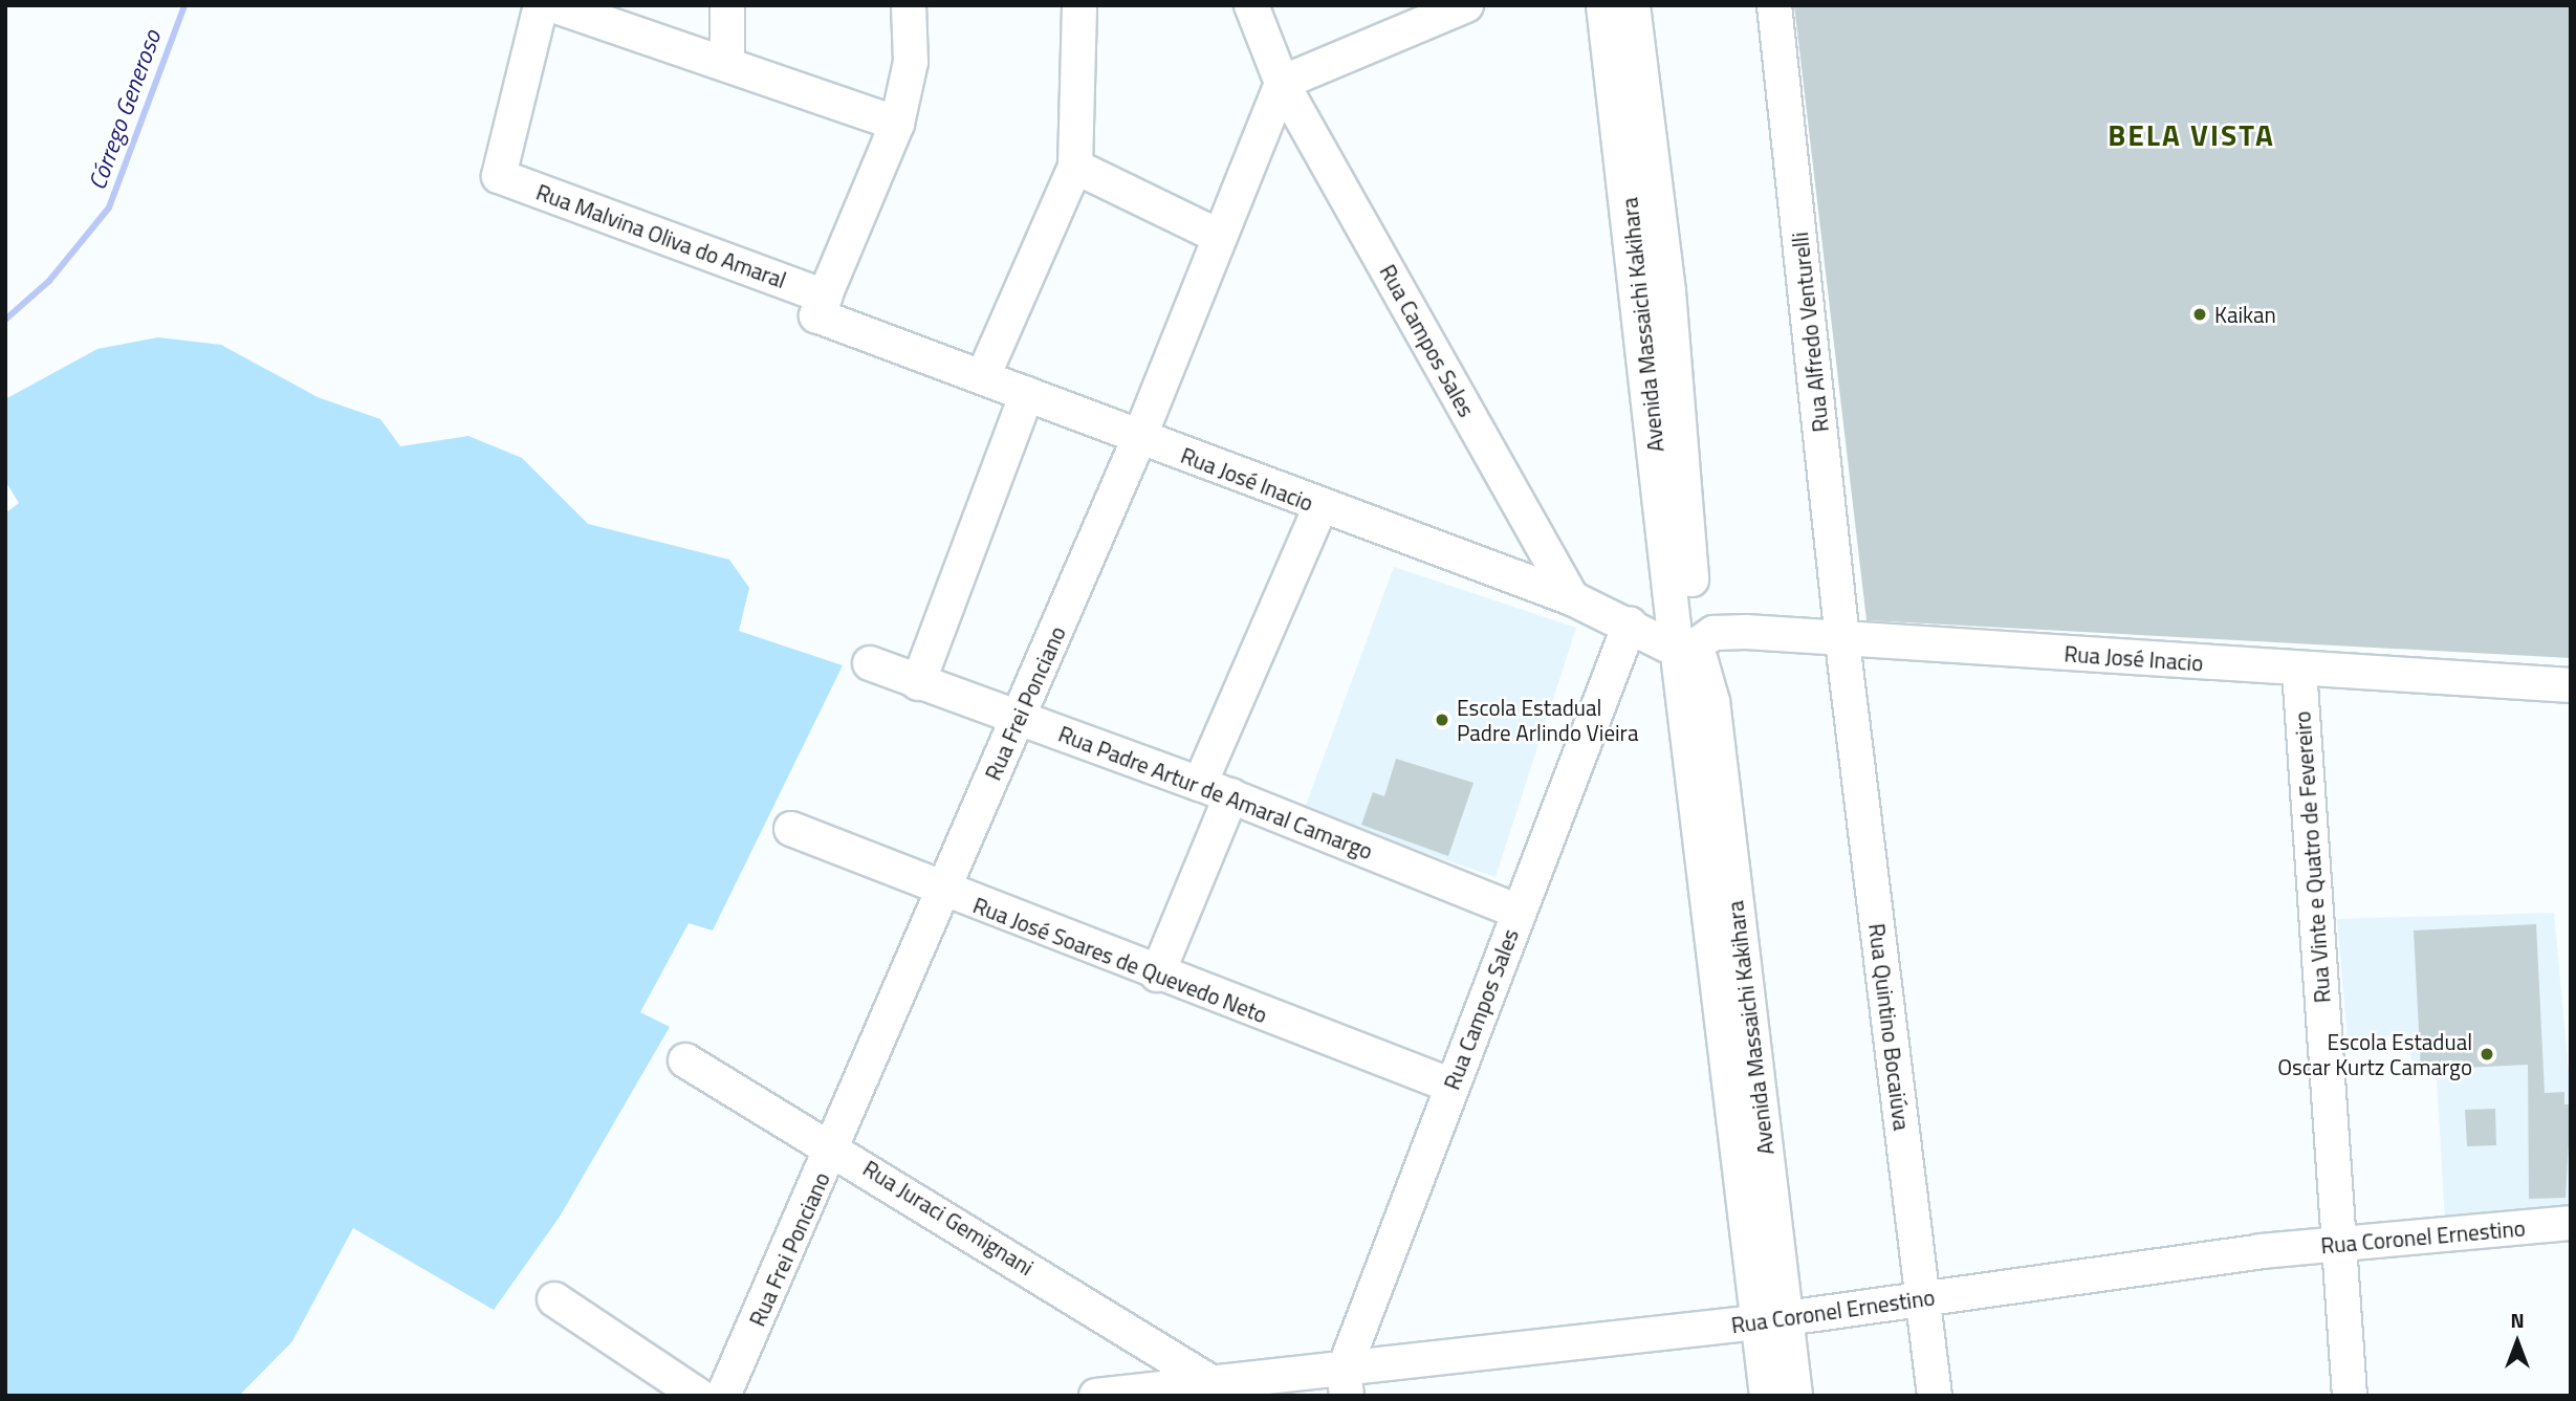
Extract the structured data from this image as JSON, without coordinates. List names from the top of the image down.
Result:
{
  "streets": {
    "street": [
      "Rua Malvina Oliva do Amaral",
      "Avenida Massaichi Kakihara",
      "Rua Alfredo Venturelli",
      "Rua Campos Sales",
      "Rua José Inacio",
      "Rua Frei Ponciano",
      "Rua Padre Artur de Amaral Camargo",
      "Rua Vinte e Quatro de Fevereiro",
      "Rua José Soares de Quevedo Neto",
      "Rua Quintino Bocaiúva",
      "Rua Juraci Gemignani",
      "Rua Coronel Ernestino"
    ]
  },
  "crossings": [
    ["Rua Malvina Oliva do Amaral", "Rua José Inacio"],
    ["Avenida Massaichi Kakihara", "Rua José Inacio"],
    ["Avenida Massaichi Kakihara", "Rua Coronel Ernestino"],
    ["Rua Alfredo Venturelli", "Rua José Inacio"],
    ["Rua Alfredo Venturelli", "Rua Quintino Bocaiúva"],
    ["Rua Campos Sales", "Rua José Inacio"],
    ["Rua Campos Sales", "Rua Frei Ponciano"],
    ["Rua Campos Sales", "Rua Padre Artur de Amaral Camargo"],
    ["Rua Campos Sales", "Rua José Soares de Quevedo Neto"],
    ["Rua Campos Sales", "Rua Coronel Ernestino"],
    ["Rua José Inacio", "Rua Frei Ponciano"],
    ["Rua José Inacio", "Rua Vinte e Quatro de Fevereiro"],
    ["Rua José Inacio", "Rua Quintino Bocaiúva"],
    ["Rua Frei Ponciano", "Rua Padre Artur de Amaral Camargo"],
    ["Rua Frei Ponciano", "Rua José Soares de Quevedo Neto"],
    ["Rua Frei Ponciano", "Rua Juraci Gemignani"],
    ["Rua Vinte e Quatro de Fevereiro", "Rua Coronel Ernestino"],
    ["Rua Quintino Bocaiúva", "Rua Coronel Ernestino"],
    ["Rua Juraci Gemignani", "Rua Coronel Ernestino"]
  ],
  "districts": ["BELA VISTA"],
  "water": ["Córrego Generoso"],
  "places": ["Kaikan", "Escola Estadual Padre Arlindo Vieira", "Escola Estadual Oscar Kurtz Camargo"],
  "north": "top"
}
